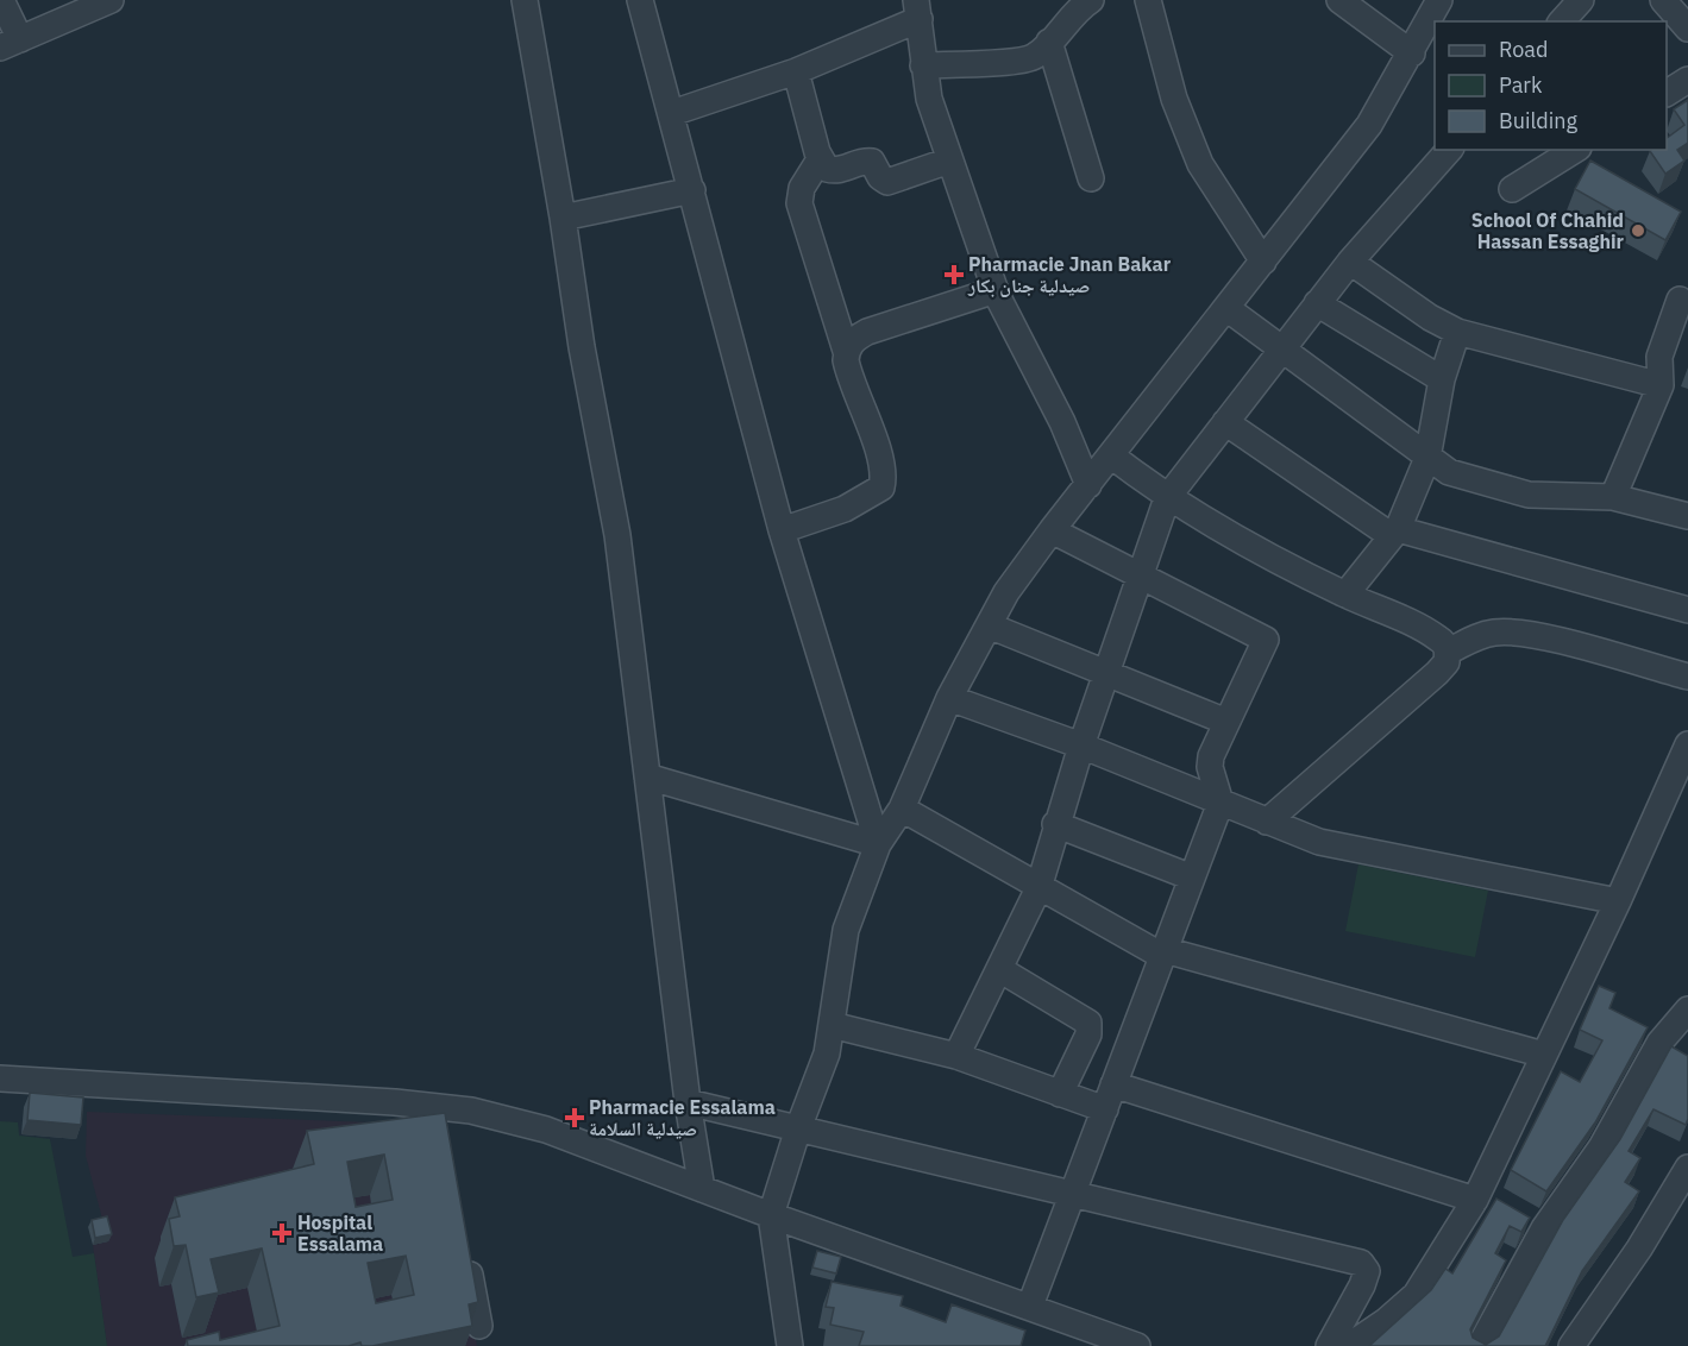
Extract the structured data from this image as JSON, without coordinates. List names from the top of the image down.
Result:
{
  "places": {
    "other": ["School Of Chahid Hassan Essaghir"],
    "health": ["Pharmacie Jnan Bakar صيدلية جنان بكار", "Pharmacie Essalama صيدلية السلامة", "Hospital Essalama"]
  },
  "legend": ["Road", "Park", "Building"]
}
